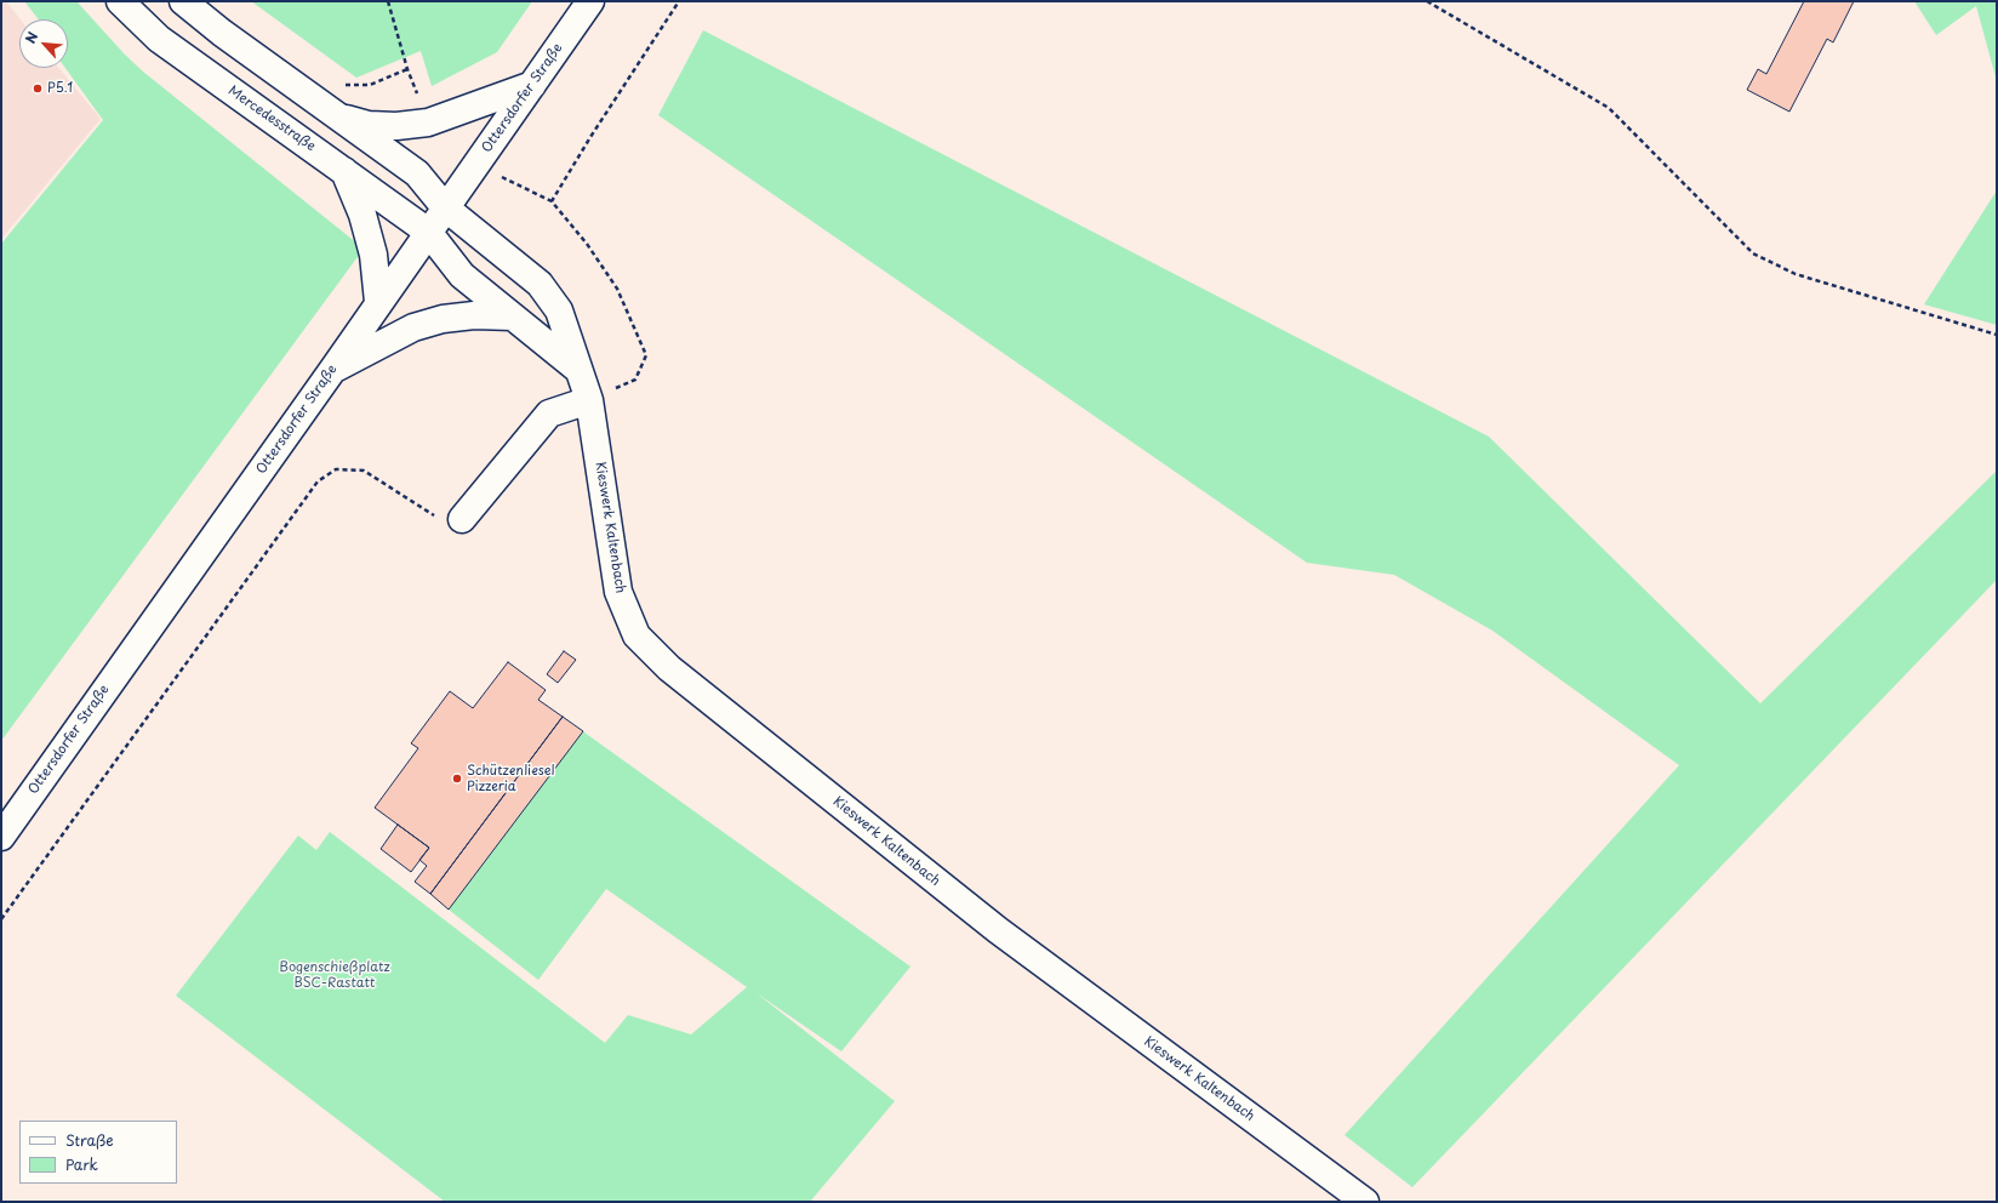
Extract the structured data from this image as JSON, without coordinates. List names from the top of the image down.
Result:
{
  "streets": {
    "street": ["Ottersdorfer Straße", "Mercedesstraße", "Kieswerk Kaltenbach"]
  },
  "crossings": [
    ["Ottersdorfer Straße", "Mercedesstraße"],
    ["Ottersdorfer Straße", "Kieswerk Kaltenbach"],
    ["Mercedesstraße", "Kieswerk Kaltenbach"]
  ],
  "parks": ["Bogenschießplatz BSC-Rastatt"],
  "places": ["P5.1", "Schützenliesel Pizzeria"],
  "legend": ["Straße", "Park"],
  "north": "top left"
}
